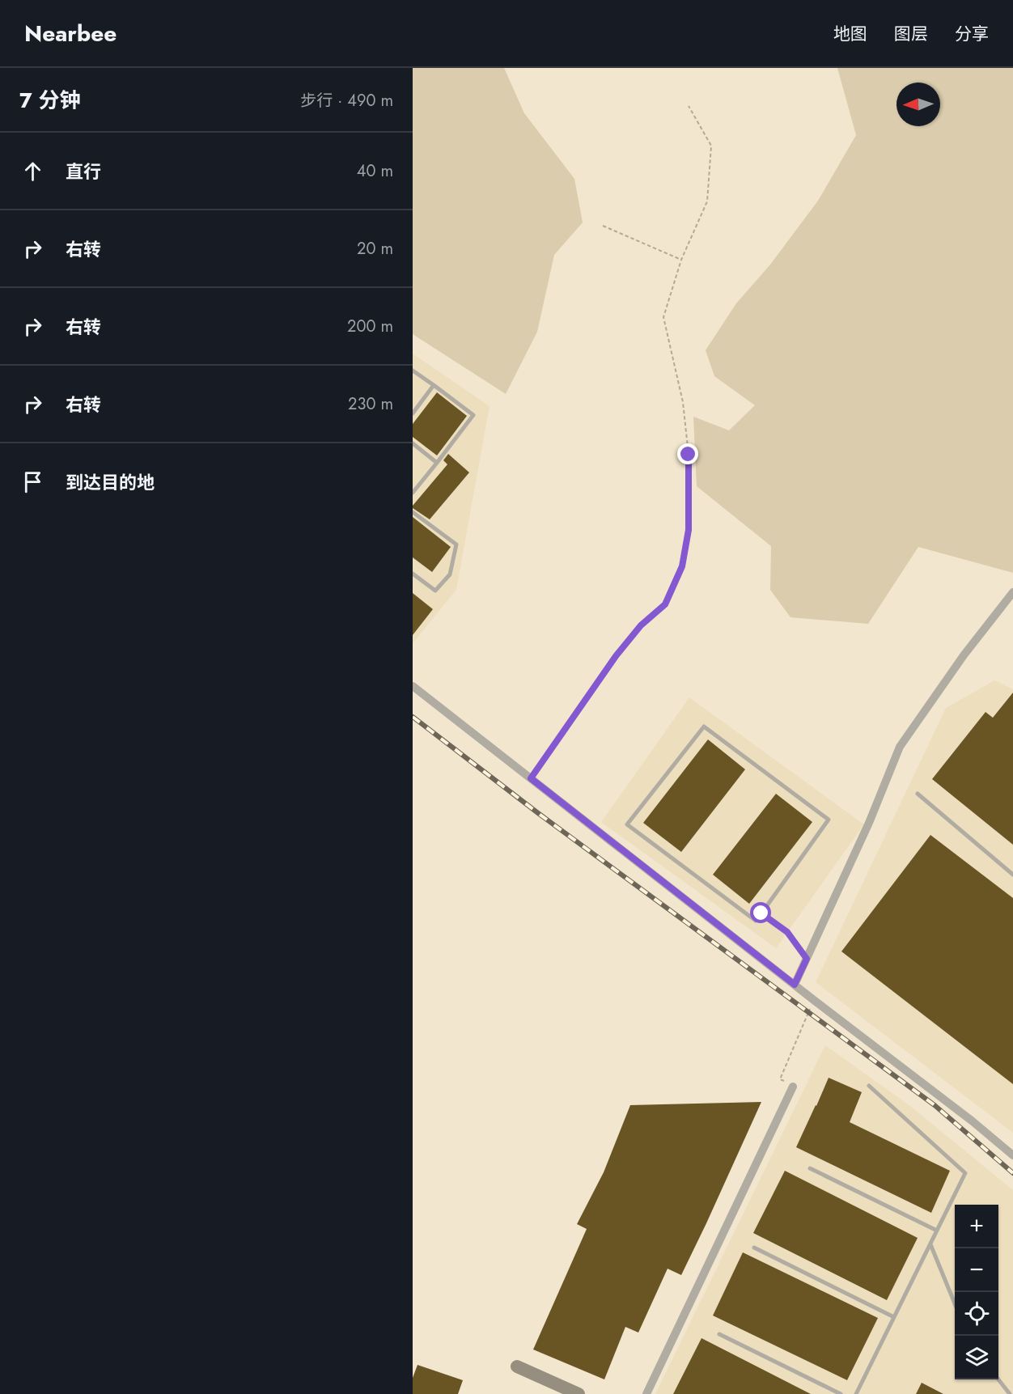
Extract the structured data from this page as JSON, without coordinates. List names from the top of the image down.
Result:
{
  "north": "left",
  "page": {
    "header": "Nearbee",
    "nav": ["地图", "图层", "分享"],
    "heading": ["7 分钟", "步行 · 490 m"],
    "list": [
      ["直行", "40 m"],
      ["右转", "20 m"],
      ["右转", "200 m"],
      ["右转", "230 m"],
      "到达目的地"
    ],
    "map_buttons": ["+", "−"]
  }
}
